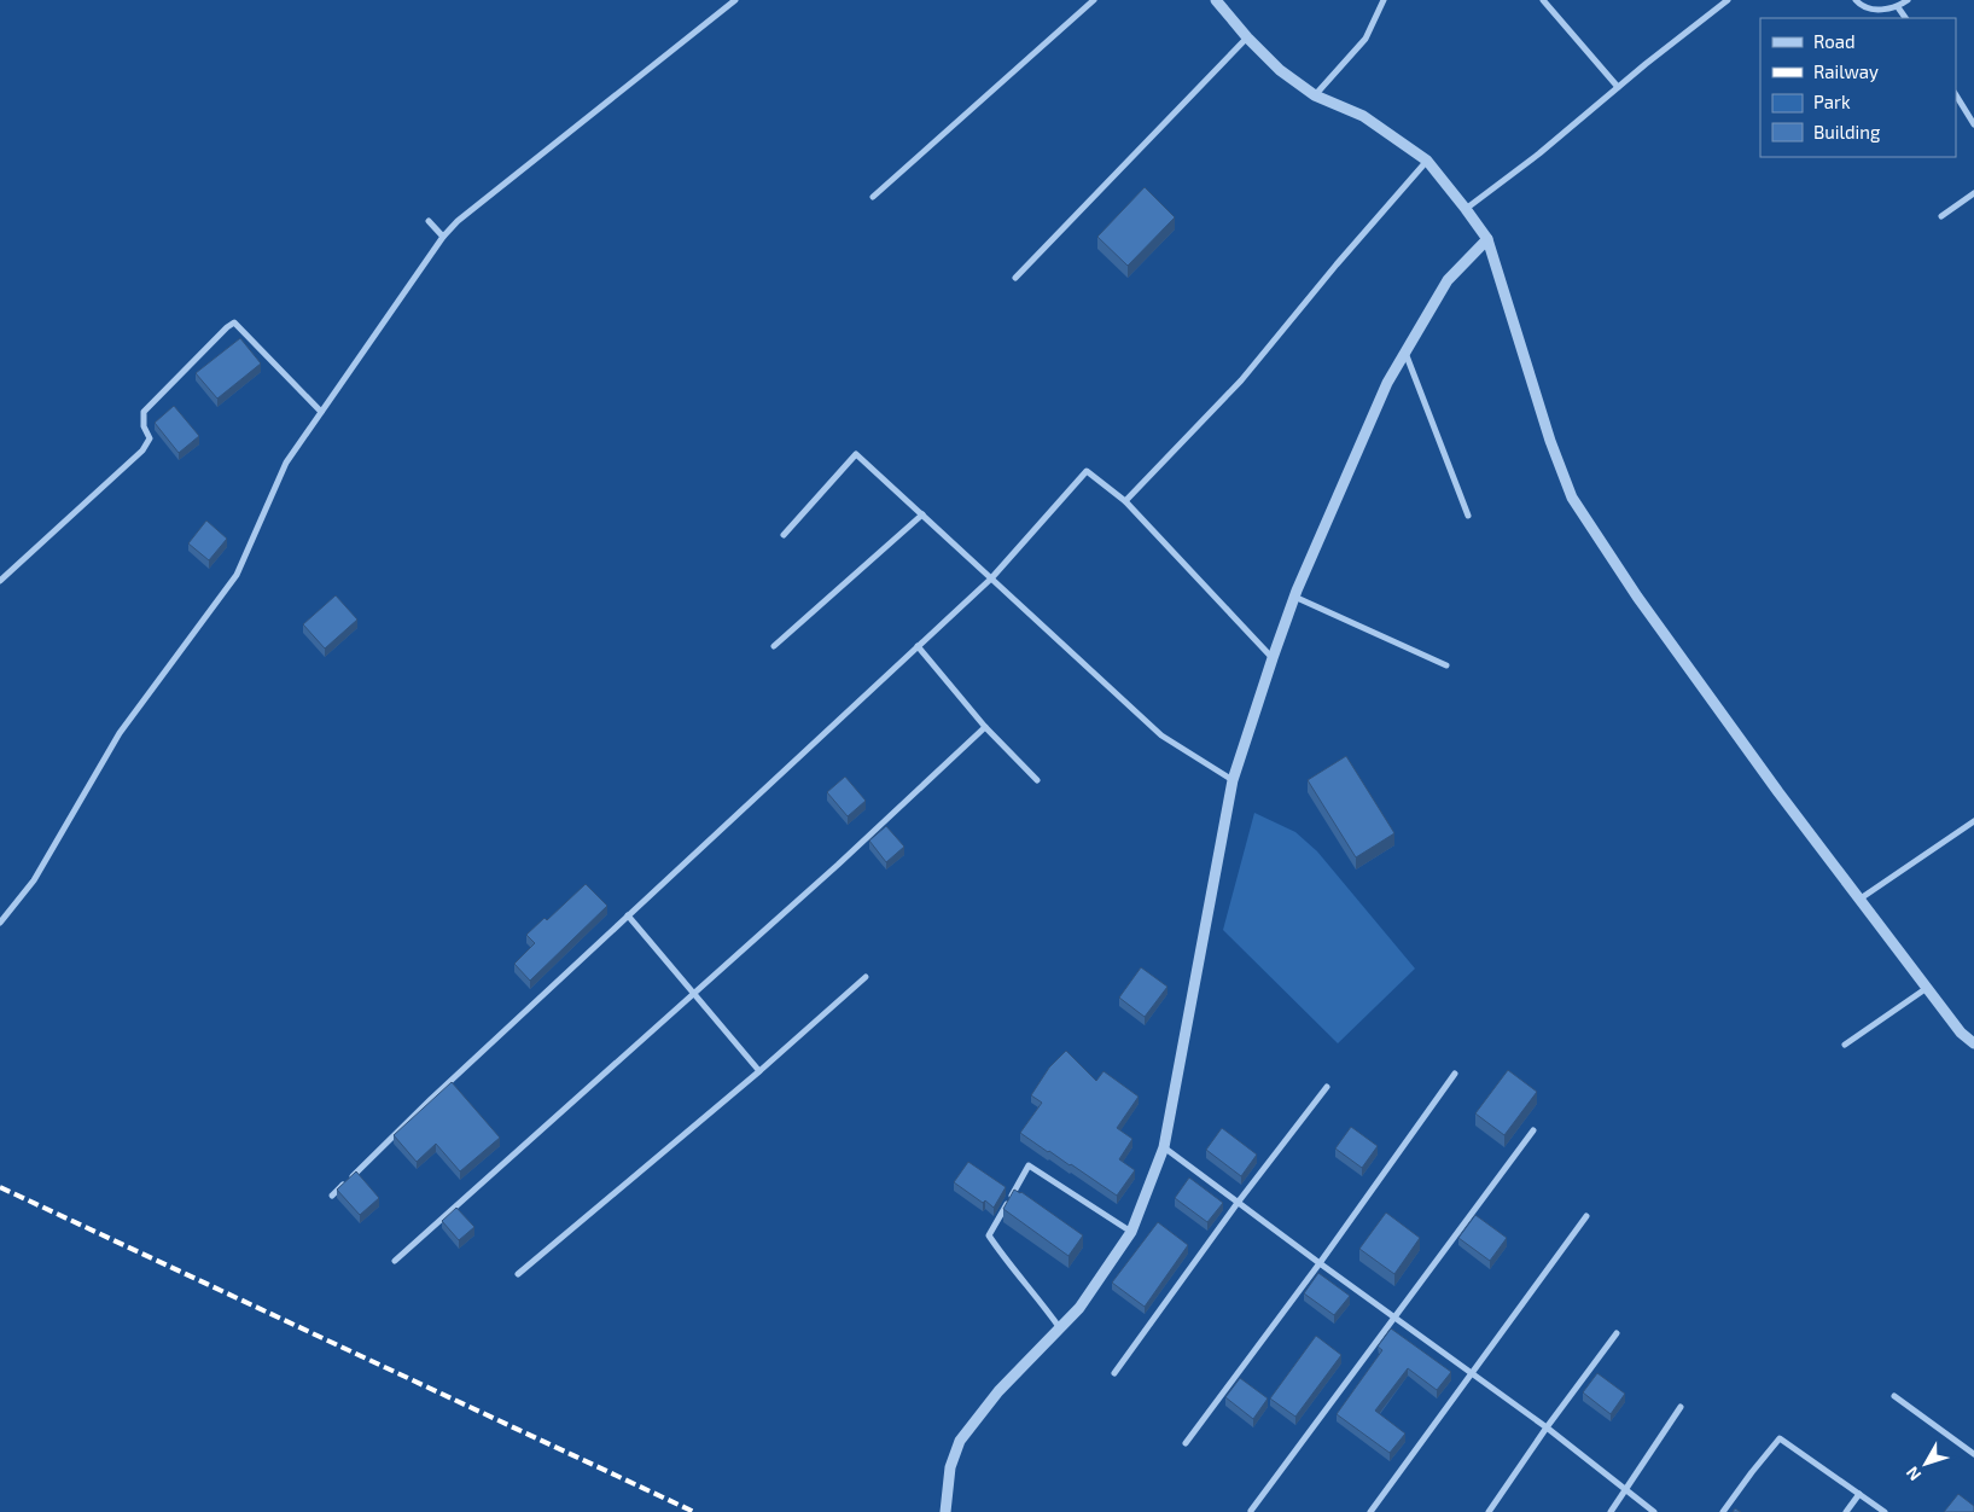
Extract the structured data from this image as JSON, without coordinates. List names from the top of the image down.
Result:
{
  "legend": [
    "Road",
    "Railway",
    "Park",
    "Building"
  ],
  "north": "bottom left"
}
